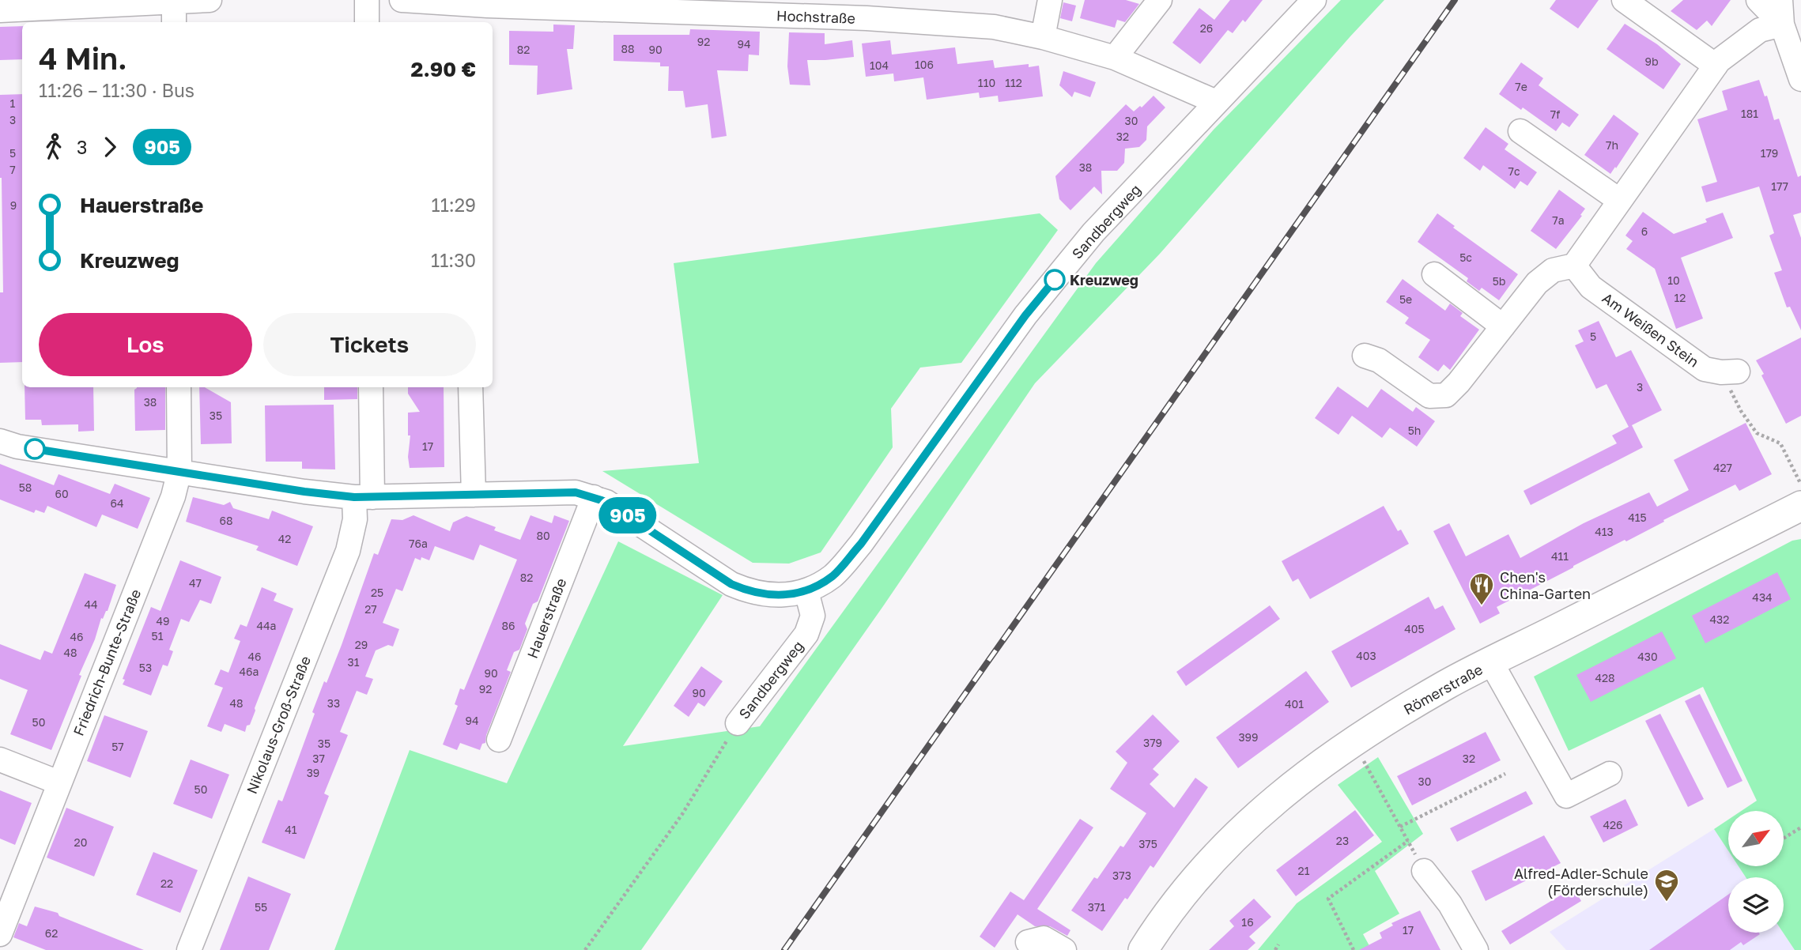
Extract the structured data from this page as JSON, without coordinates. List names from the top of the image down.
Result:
{
  "streets": {
    "main road": ["Römerstraße"],
    "street": [
      "Hochstraße",
      "Sandbergweg",
      "Am Weißen Stein",
      "Hauerstraße",
      "Friedrich-Bunte-Straße",
      "Nikolaus-Groß-Straße"
    ]
  },
  "crossings": [
    ["Hochstraße", "Sandbergweg"]
  ],
  "places": {
    "other": ["Kreuzweg"],
    "restaurant": ["Chen's China-Garten"],
    "school or university": ["Alfred-Adler-Schule (Förderschule)"]
  },
  "lines": ["bus line 905"],
  "house_numbers": [
    "26",
    "92",
    "94",
    "88",
    "82",
    "90",
    "9b",
    "106",
    "104",
    "110",
    "112",
    "7e",
    "1",
    "181",
    "7f",
    "3",
    "30",
    "32",
    "7h",
    "5",
    "179",
    "38",
    "7",
    "7c",
    "177",
    "9",
    "7a",
    "6",
    "5c",
    "10",
    "5b",
    "12",
    "5e",
    "5",
    "3",
    "38",
    "35",
    "5h",
    "17",
    "427",
    "58",
    "60",
    "64",
    "415",
    "68",
    "413",
    "80",
    "42",
    "76a",
    "411",
    "82",
    "47",
    "25",
    "434",
    "44",
    "27",
    "432",
    "49",
    "44a",
    "86",
    "405",
    "51",
    "46",
    "29",
    "48",
    "403",
    "46",
    "430",
    "31",
    "53",
    "46a",
    "90",
    "428",
    "92",
    "90",
    "48",
    "33",
    "401",
    "94",
    "50",
    "399",
    "379",
    "35",
    "57",
    "37",
    "32",
    "39",
    "30",
    "50",
    "426",
    "41",
    "23",
    "20",
    "375",
    "21",
    "373",
    "22",
    "55",
    "371",
    "16",
    "17",
    "62"
  ],
  "north": "top right",
  "page": {
    "on_map": "905",
    "heading": ["4 Min.", "11:26 – 11:30 · Bus", "2.90 €"],
    "legs": ["3", "905"],
    "list": [
      {
        "name": "Hauerstraße",
        "value": "11:29"
      },
      {
        "name": "Kreuzweg",
        "value": "11:30"
      }
    ],
    "buttons": ["Los", "Tickets"]
  }
}
